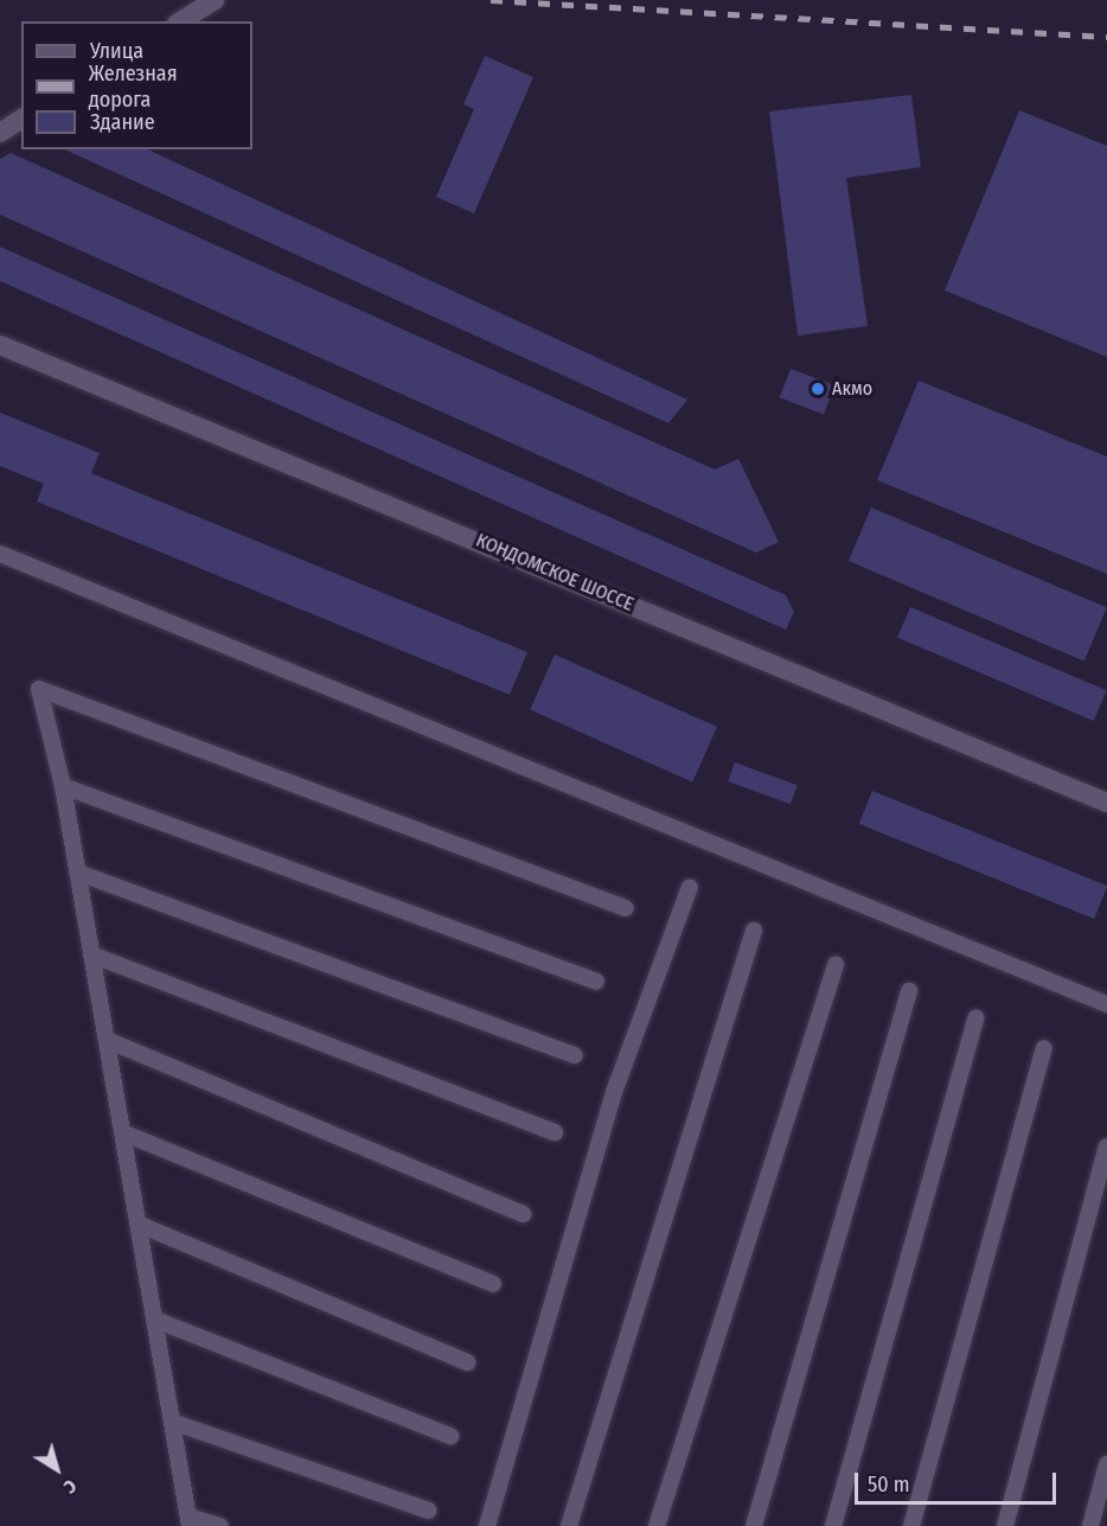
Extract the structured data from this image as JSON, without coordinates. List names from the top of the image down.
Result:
{
  "streets": {
    "street": ["КОНДОМСКОЕ ШОССЕ"]
  },
  "places": ["Акмо"],
  "legend": ["Улица", "Железная дорога", "Здание"],
  "scale_bar": "50 m",
  "north": "bottom right"
}
